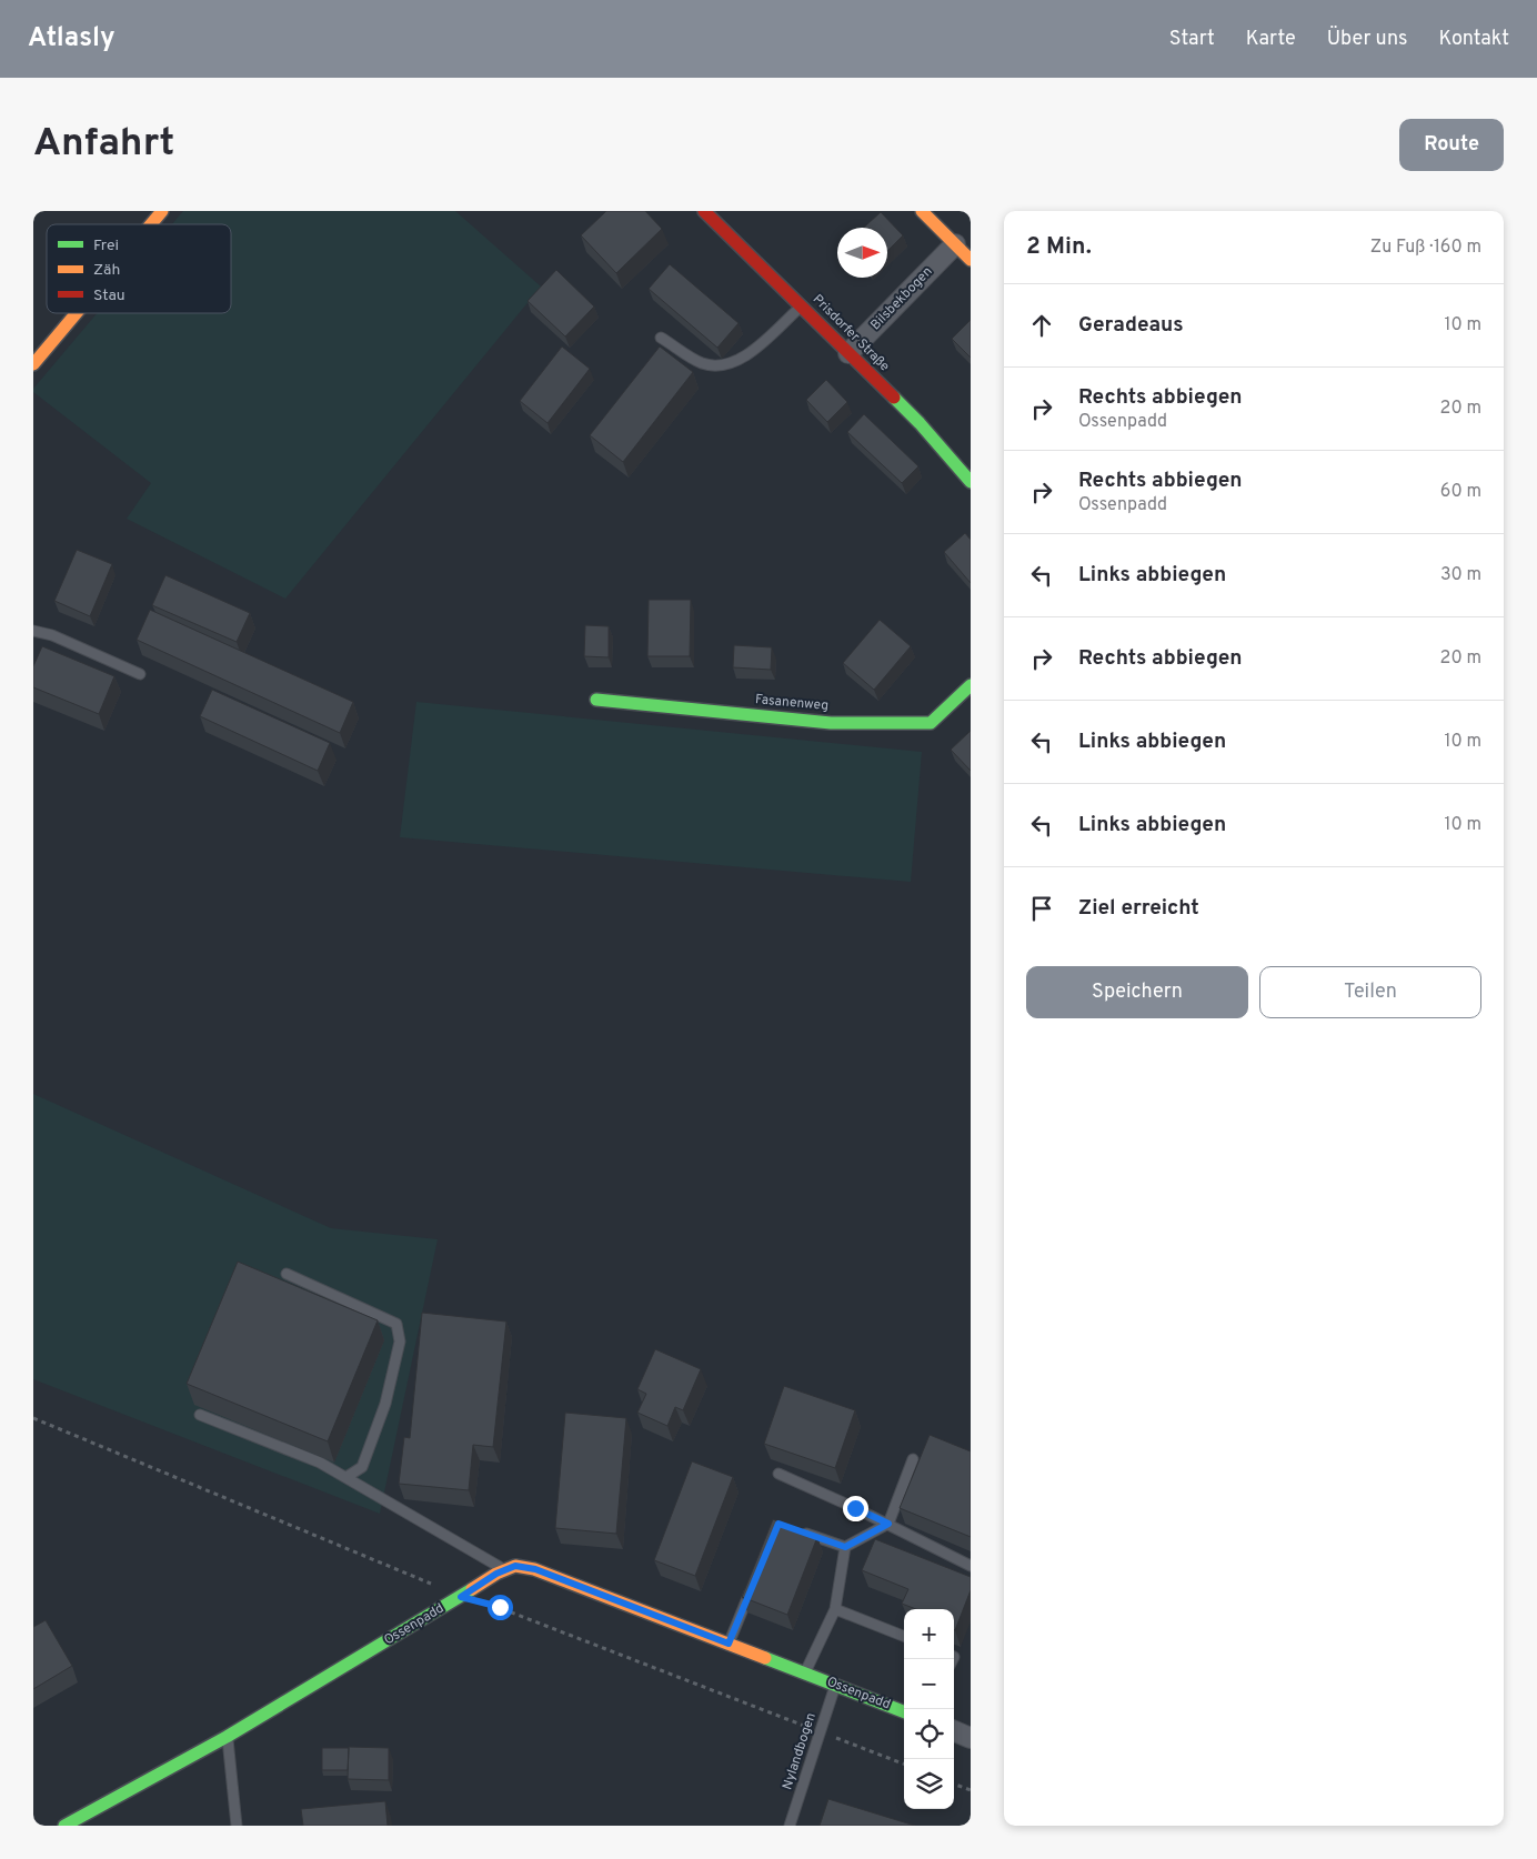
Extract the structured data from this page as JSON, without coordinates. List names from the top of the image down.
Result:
{
  "streets": {
    "street": [
      "Bilsbekbogen",
      "Prisdorfer Straße",
      "Fasanenweg",
      "Ossenpadd"
    ],
    "lane": ["Nylandbogen"]
  },
  "crossings": [
    ["Bilsbekbogen", "Prisdorfer Straße"],
    ["Ossenpadd", "Nylandbogen"]
  ],
  "legend": ["Frei", "Zäh", "Stau"],
  "north": "right",
  "page": {
    "header": "Atlasly",
    "nav": [
      "Start",
      "Karte",
      "Über uns",
      "Kontakt"
    ],
    "buttons": [
      "Route",
      ["Speichern", "Teilen"]
    ],
    "title": "Anfahrt",
    "heading": ["2 Min.", "Zu Fuß · 160 m"],
    "list": [
      ["Geradeaus", "10 m"],
      ["Rechts abbiegen", "Ossenpadd", "20 m"],
      ["Rechts abbiegen", "Ossenpadd", "60 m"],
      ["Links abbiegen", "30 m"],
      ["Rechts abbiegen", "20 m"],
      ["Links abbiegen", "10 m"],
      ["Links abbiegen", "10 m"],
      "Ziel erreicht"
    ],
    "map_buttons": ["+", "−"]
  }
}
